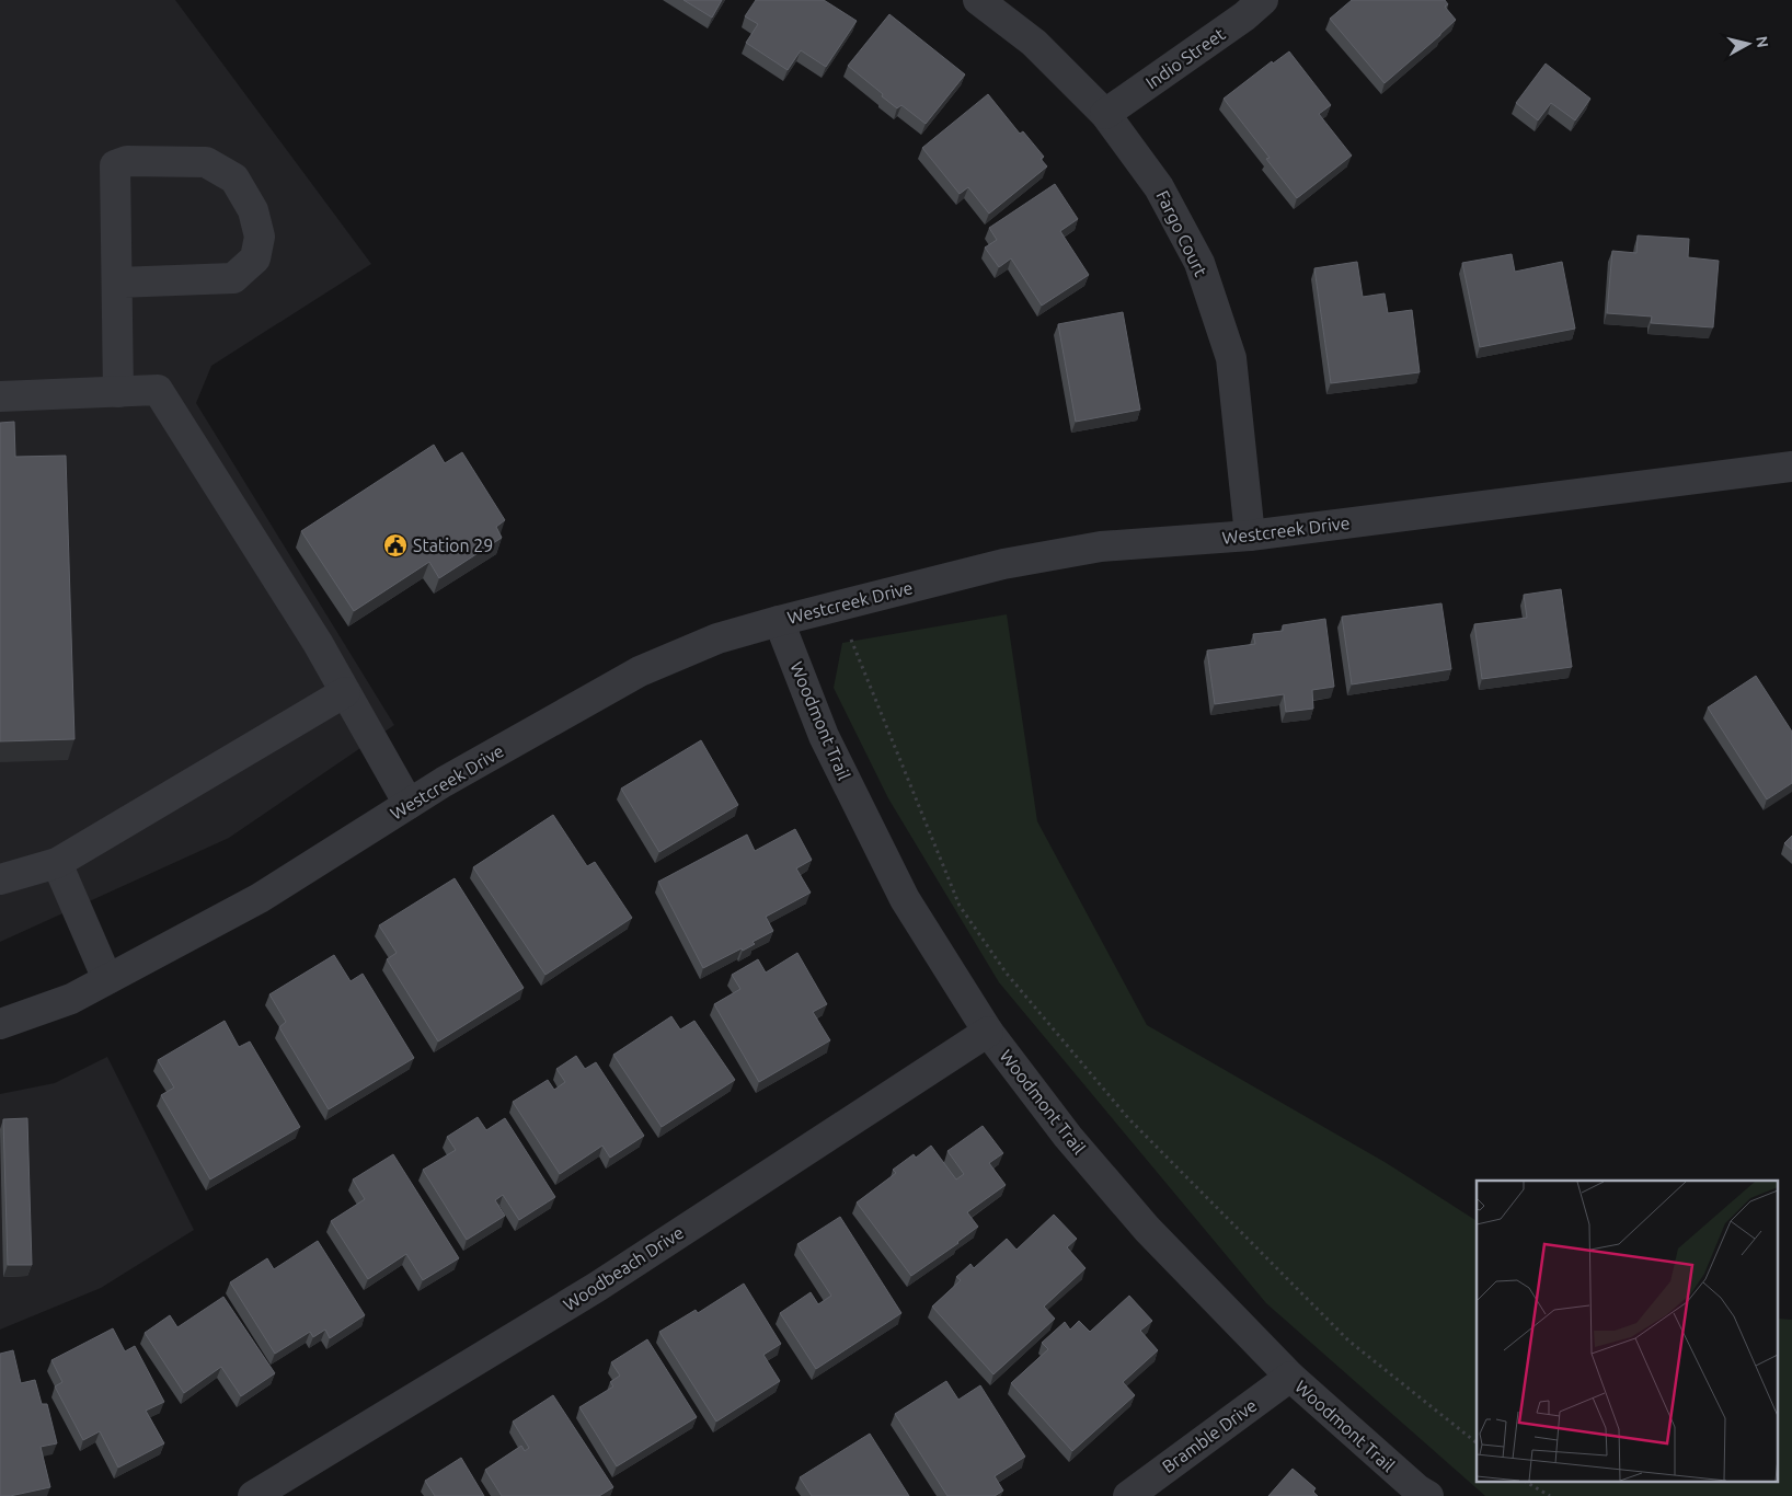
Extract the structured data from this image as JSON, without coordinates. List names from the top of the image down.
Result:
{
  "streets": {
    "street": [
      "Indio Street",
      "Fargo Court",
      "Westcreek Drive",
      "Woodmont Trail",
      "Woodbeach Drive",
      "Bramble Drive"
    ]
  },
  "crossings": [
    ["Indio Street", "Fargo Court"],
    ["Fargo Court", "Westcreek Drive"],
    ["Westcreek Drive", "Woodmont Trail"],
    ["Woodmont Trail", "Woodbeach Drive"],
    ["Woodmont Trail", "Bramble Drive"]
  ],
  "places": {
    "public building": ["Station 29"]
  },
  "north": "right"
}
